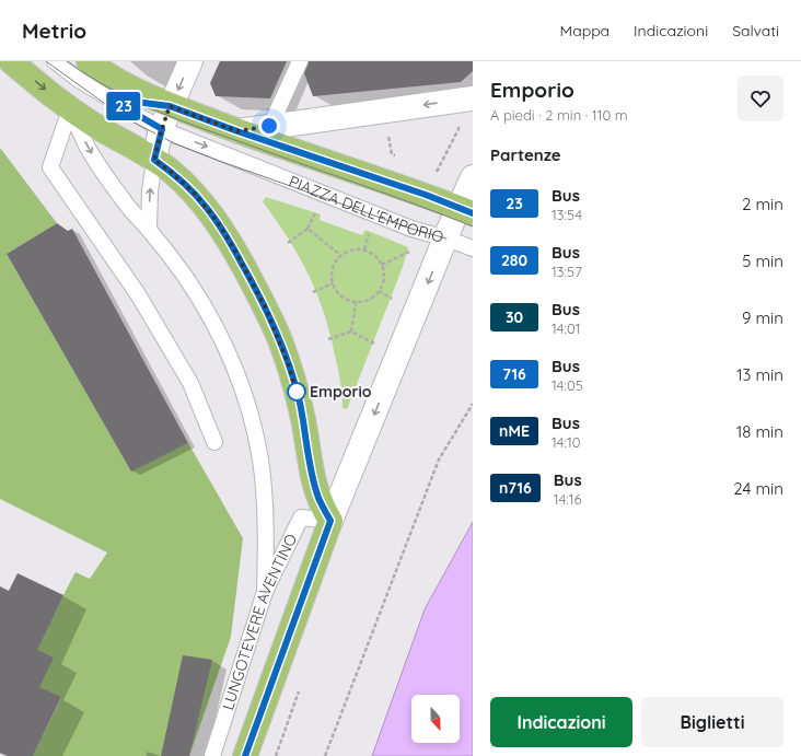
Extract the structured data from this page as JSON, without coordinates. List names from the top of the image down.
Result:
{
  "streets": {
    "main road": ["PIAZZA DELL'EMPORIO", "LUNGOTEVERE AVENTINO"]
  },
  "crossings": [
    ["PIAZZA DELL'EMPORIO", "LUNGOTEVERE AVENTINO"]
  ],
  "one_way": ["LUNGOTEVERE AVENTINO"],
  "places": ["Emporio"],
  "lines": ["bus line 23"],
  "north": "bottom",
  "page": {
    "header": "Metrio",
    "nav": ["Mappa", "Indicazioni", "Salvati"],
    "on_map": "23",
    "heading": [
      ["Emporio", "A piedi · 2 min · 110 m"],
      "Partenze"
    ],
    "list": [
      {
        "mark": "23",
        "name": "Bus",
        "note": "13:54",
        "value": "2 min"
      },
      {
        "mark": "280",
        "name": "Bus",
        "note": "13:57",
        "value": "5 min"
      },
      {
        "mark": "30",
        "name": "Bus",
        "note": "14:01",
        "value": "9 min"
      },
      {
        "mark": "716",
        "name": "Bus",
        "note": "14:05",
        "value": "13 min"
      },
      {
        "mark": "nME",
        "name": "Bus",
        "note": "14:10",
        "value": "18 min"
      },
      {
        "mark": "n716",
        "name": "Bus",
        "note": "14:16",
        "value": "24 min"
      }
    ],
    "buttons": ["Indicazioni", "Biglietti"]
  }
}
